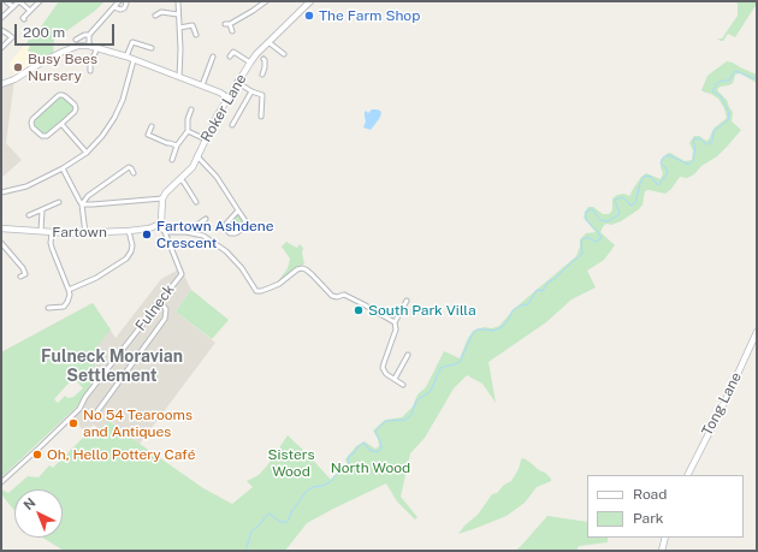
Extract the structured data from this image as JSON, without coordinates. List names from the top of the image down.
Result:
{
  "streets": {
    "street": [
      "Roker Lane",
      "Fartown",
      "Fulneck",
      "Tong Lane"
    ]
  },
  "crossings": [
    ["Fartown", "Fulneck"]
  ],
  "districts": ["Fulneck Moravian Settlement"],
  "parks": ["Sisters Wood", "North Wood"],
  "places": [
    "The Farm Shop",
    "Busy Bees Nursery",
    "Fartown Ashdene Crescent",
    "South Park Villa",
    "No 54 Tearooms and Antiques",
    "Oh, Hello Pottery Café"
  ],
  "legend": ["Road", "Park"],
  "scale_bar": "200 m",
  "north": "top left"
}
